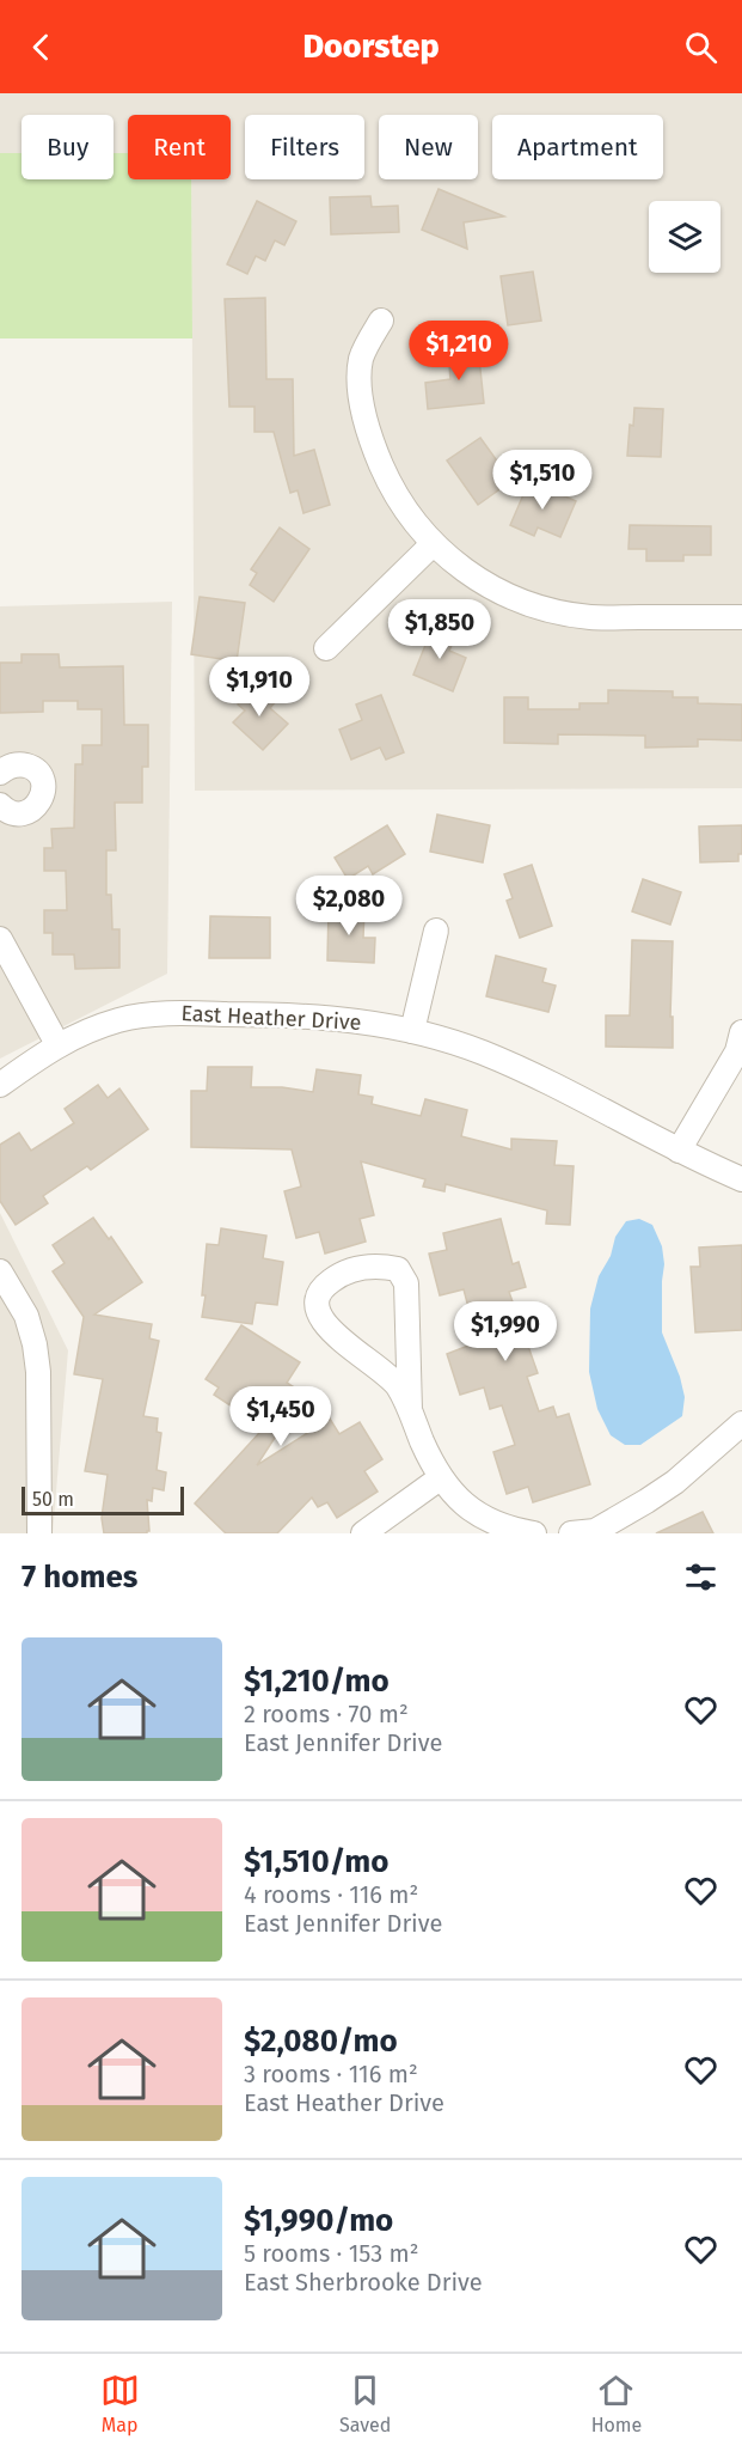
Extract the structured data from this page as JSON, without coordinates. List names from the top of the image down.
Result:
{
  "streets": {
    "street": ["East Heather Drive"]
  },
  "scale_bar": "50 m",
  "page": {
    "header": "Doorstep",
    "chip": [
      "Buy",
      "Rent",
      "Filters",
      "New",
      "Apartment"
    ],
    "price": [
      "$1,210",
      "$1,510",
      "$1,850",
      "$1,910",
      "$2,080",
      "$1,990",
      "$1,450"
    ],
    "scale": "50 m",
    "heading": "7 homes",
    "list": [
      {
        "name": "$1,210/mo",
        "note": "2 rooms · 70 m² · East Jennifer Drive"
      },
      {
        "name": "$1,510/mo",
        "note": "4 rooms · 116 m² · East Jennifer Drive"
      },
      {
        "name": "$2,080/mo",
        "note": "3 rooms · 116 m² · East Heather Drive"
      },
      {
        "name": "$1,990/mo",
        "note": "5 rooms · 153 m² · East Sherbrooke Drive"
      }
    ],
    "tabs": ["Map", "Saved", "Home"]
  }
}
